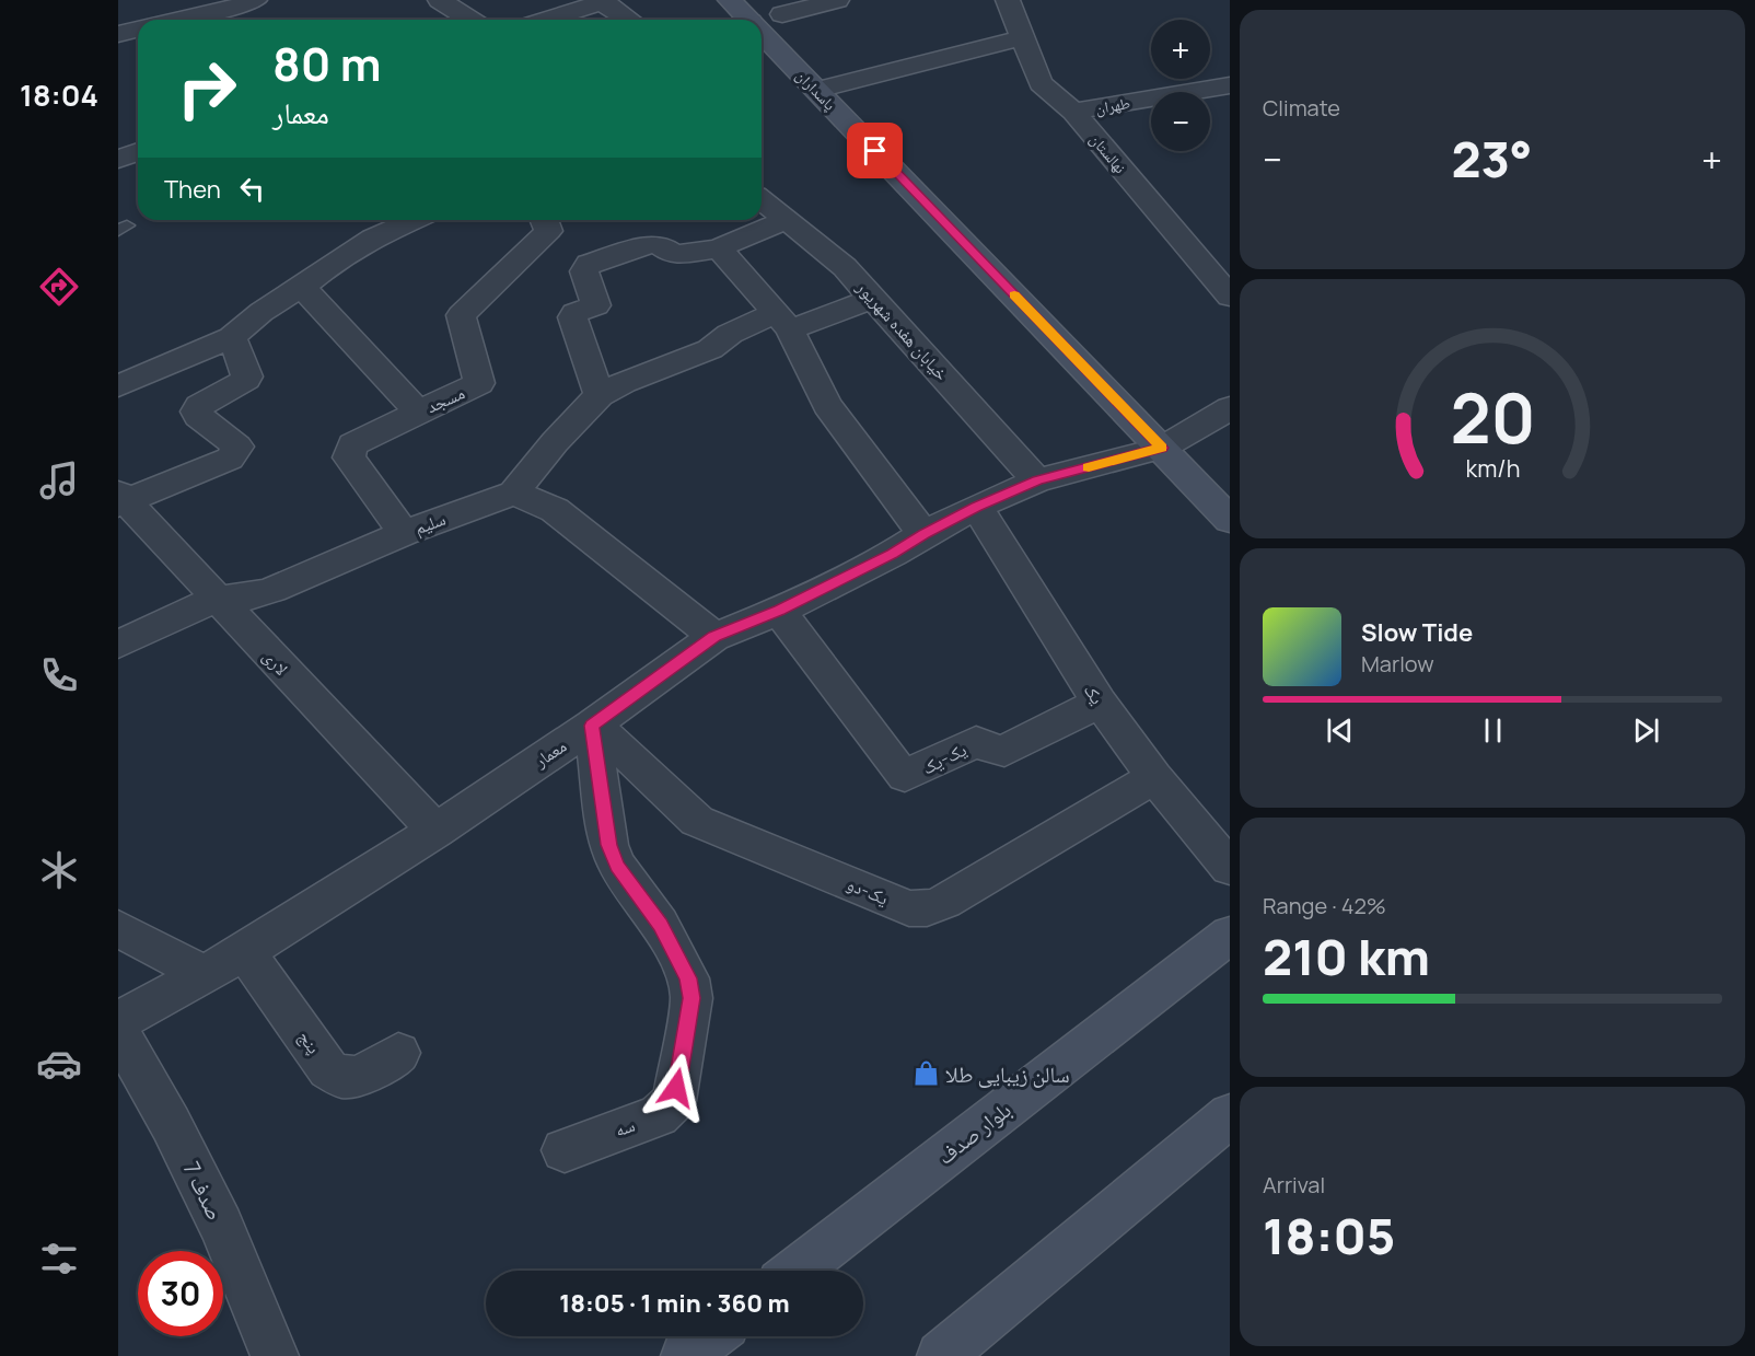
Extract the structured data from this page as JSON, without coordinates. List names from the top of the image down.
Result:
{
  "streets": {
    "street": [
      "پاسداران",
      "طهران",
      "نهالستان",
      "خیابان هفده شهریور",
      "مسجد",
      "سلیم",
      "لاری",
      "یک",
      "معمار",
      "یک-یک",
      "یک-دو",
      "پنج",
      "سه",
      "بلوار صدف",
      "صدف 7"
    ]
  },
  "crossings": [
    ["پاسداران", "معمار"],
    ["طهران", "نهالستان"],
    ["خیابان هفده شهریور", "معمار"],
    ["مسجد", "سلیم"],
    ["سلیم", "لاری"],
    ["لاری", "معمار"],
    ["یک", "معمار"],
    ["یک", "یک-یک"],
    ["یک", "یک-دو"],
    ["معمار", "یک-یک"],
    ["معمار", "یک-دو"],
    ["معمار", "پنج"],
    ["معمار", "سه"],
    ["معمار", "صدف 7"],
    ["یک-دو", "سه"]
  ],
  "places": {
    "shop": ["سالن زیبایی طلا"]
  },
  "page": {
    "tabs": "18:04",
    "tile": [
      "Climate",
      ["Range · 42%", "210 km"],
      ["Arrival", "18:05"]
    ],
    "map_buttons": ["+", "−"],
    "turn": ["80 m", "معمار"],
    "heat": ["−", "23°", "+"],
    "then": "Then",
    "song": ["Slow Tide", "Marlow"],
    "limit": "30",
    "trip": "18:05 · 1 min · 360 m",
    "gauge": ["20", "km/h"]
  }
}
